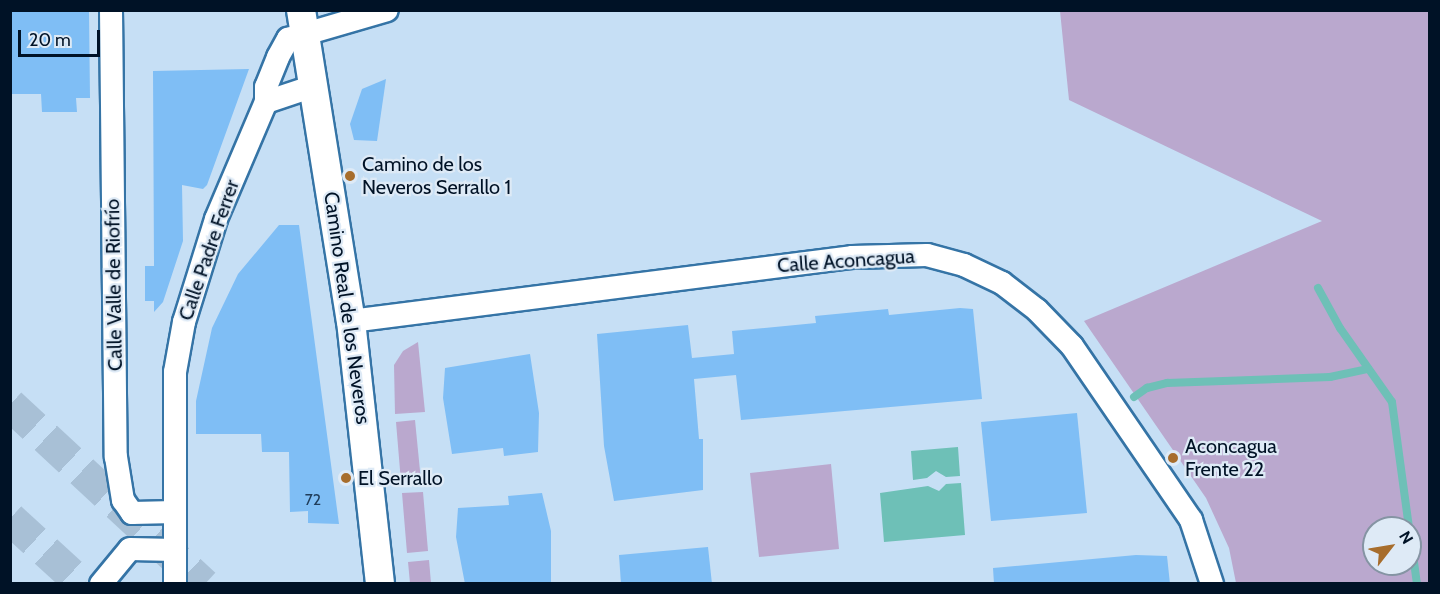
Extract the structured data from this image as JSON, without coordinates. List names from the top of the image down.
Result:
{
  "streets": {
    "street": [
      "Calle Padre Ferrer",
      "Calle Aconcagua",
      "Calle Valle de Riofrío",
      "Camino Real de los Neveros"
    ]
  },
  "crossings": [
    ["Calle Padre Ferrer", "Camino Real de los Neveros"],
    ["Calle Aconcagua", "Camino Real de los Neveros"]
  ],
  "places": ["Camino de los Neveros Serrallo 1", "Aconcagua Frente 22", "El Serrallo"],
  "house_numbers": ["72"],
  "scale_bar": "20 m",
  "north": "top right"
}
